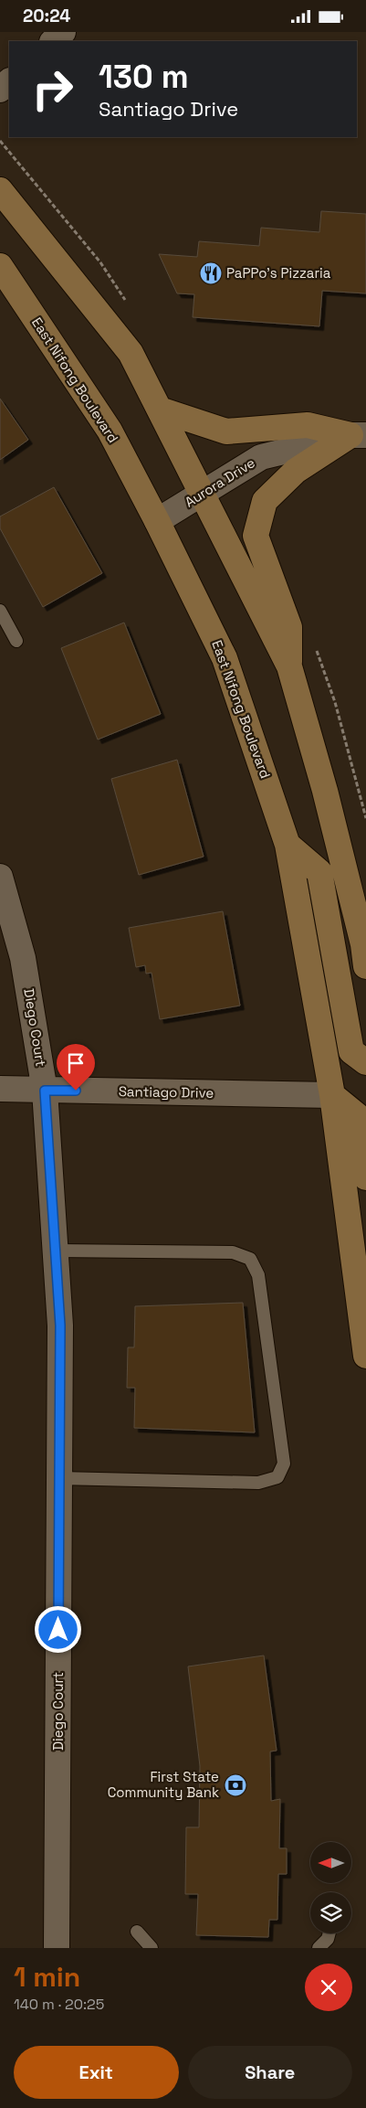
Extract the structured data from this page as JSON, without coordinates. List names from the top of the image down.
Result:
{
  "streets": {
    "main road": ["East Nifong Boulevard"],
    "street": ["Aurora Drive", "Diego Court", "Santiago Drive"]
  },
  "crossings": [
    ["East Nifong Boulevard", "Aurora Drive"],
    ["East Nifong Boulevard", "Santiago Drive"],
    ["Diego Court", "Santiago Drive"]
  ],
  "places": {
    "restaurant": ["PaPPo's Pizzaria"],
    "bank": ["First State Community Bank"]
  },
  "north": "left",
  "page": {
    "status": "20:24",
    "turn": ["130 m", "Santiago Drive"],
    "heading": ["1 min", "140 m · 20:25"],
    "buttons": ["Exit", "Share"]
  }
}
